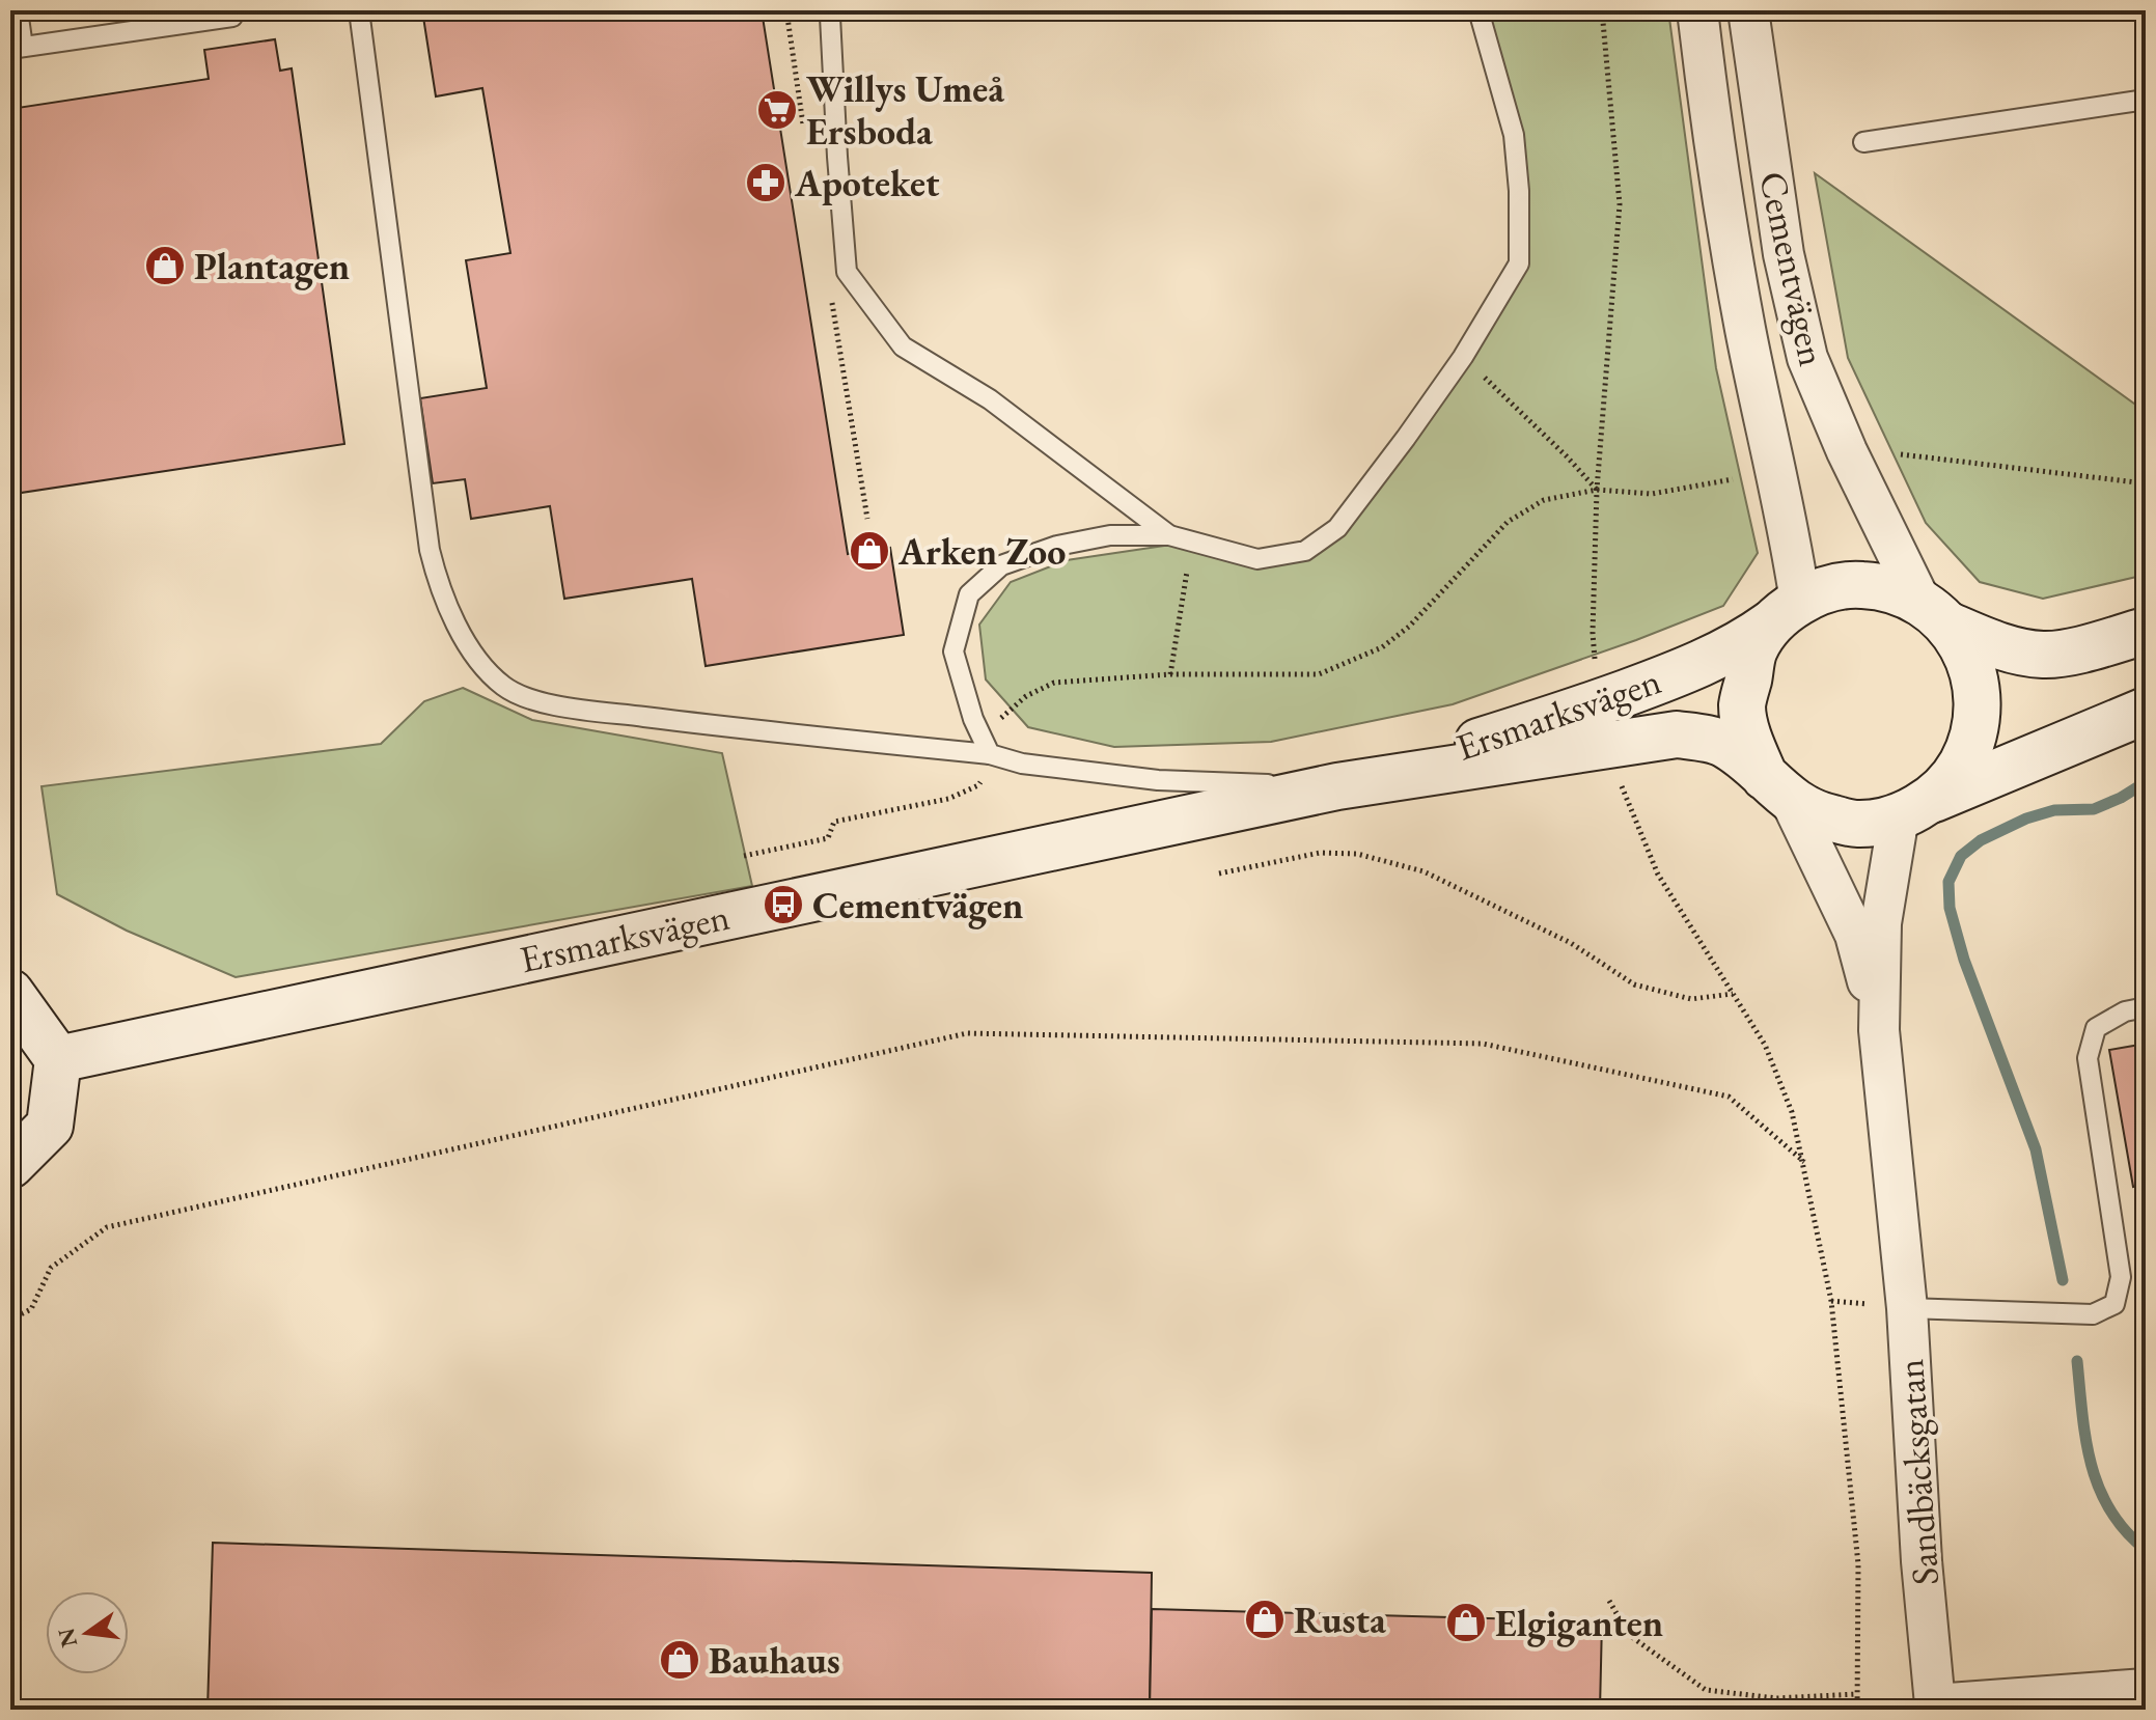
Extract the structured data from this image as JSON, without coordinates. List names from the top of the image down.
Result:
{
  "streets": {
    "main road": ["Ersmarksvägen"],
    "street": ["Cementvägen", "Sandbäcksgatan"]
  },
  "crossings": [
    ["Cementvägen", "Ersmarksvägen"]
  ],
  "places": {
    "supermarket": ["Willys Umeå Ersboda"],
    "pharmacy": ["Apoteket"],
    "shop": [
      "Plantagen",
      "Arken Zoo",
      "Rusta",
      "Elgiganten",
      "Bauhaus"
    ],
    "bus stop": ["Cementvägen"]
  },
  "north": "left"
}
